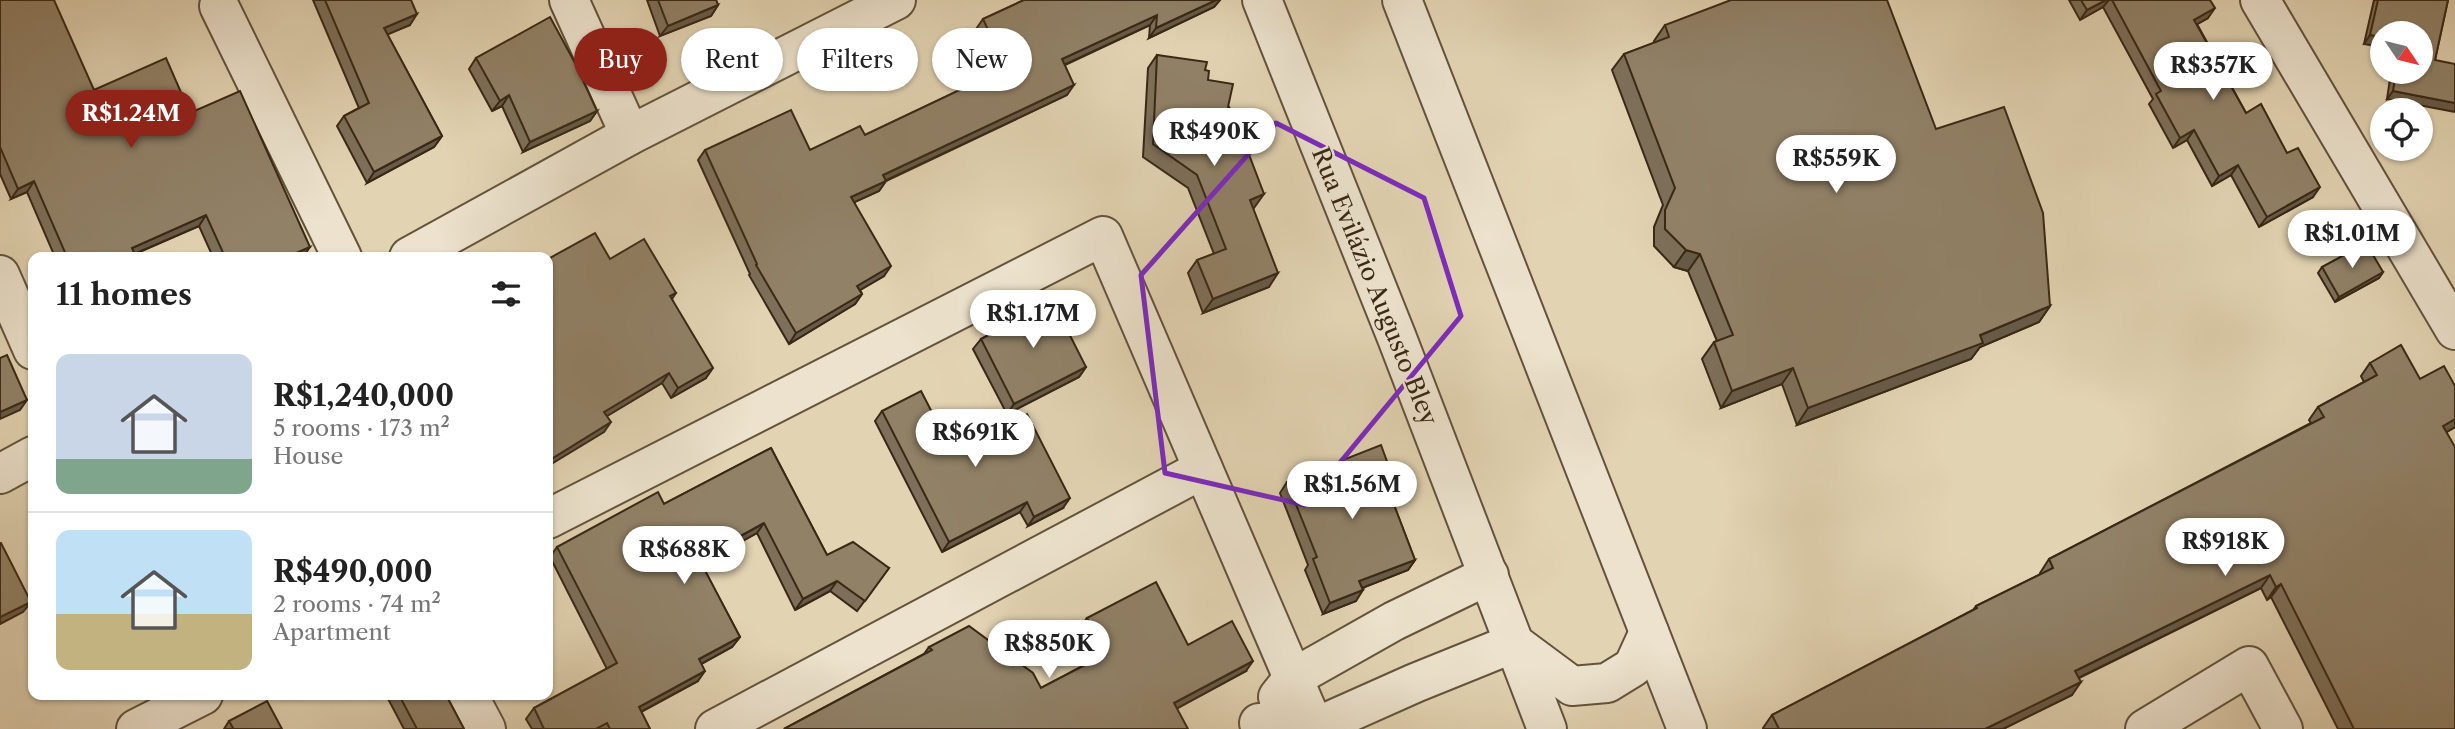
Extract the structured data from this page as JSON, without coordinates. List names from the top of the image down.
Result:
{
  "streets": {
    "street": ["Rua Evilázio Augusto Bley"]
  },
  "north": "bottom right",
  "page": {
    "chip": [
      "Buy",
      "Rent",
      "Filters",
      "New"
    ],
    "price": [
      "R$357K",
      "R$1.24M",
      "R$490K",
      "R$559K",
      "R$1.01M",
      "R$1.17M",
      "R$691K",
      "R$1.56M",
      "R$918K",
      "R$688K",
      "R$850K"
    ],
    "heading": "11 homes",
    "list": [
      {
        "name": "R$1,240,000",
        "note": "5 rooms · 173 m² · House"
      },
      {
        "name": "R$490,000",
        "note": "2 rooms · 74 m² · Apartment"
      }
    ]
  }
}
